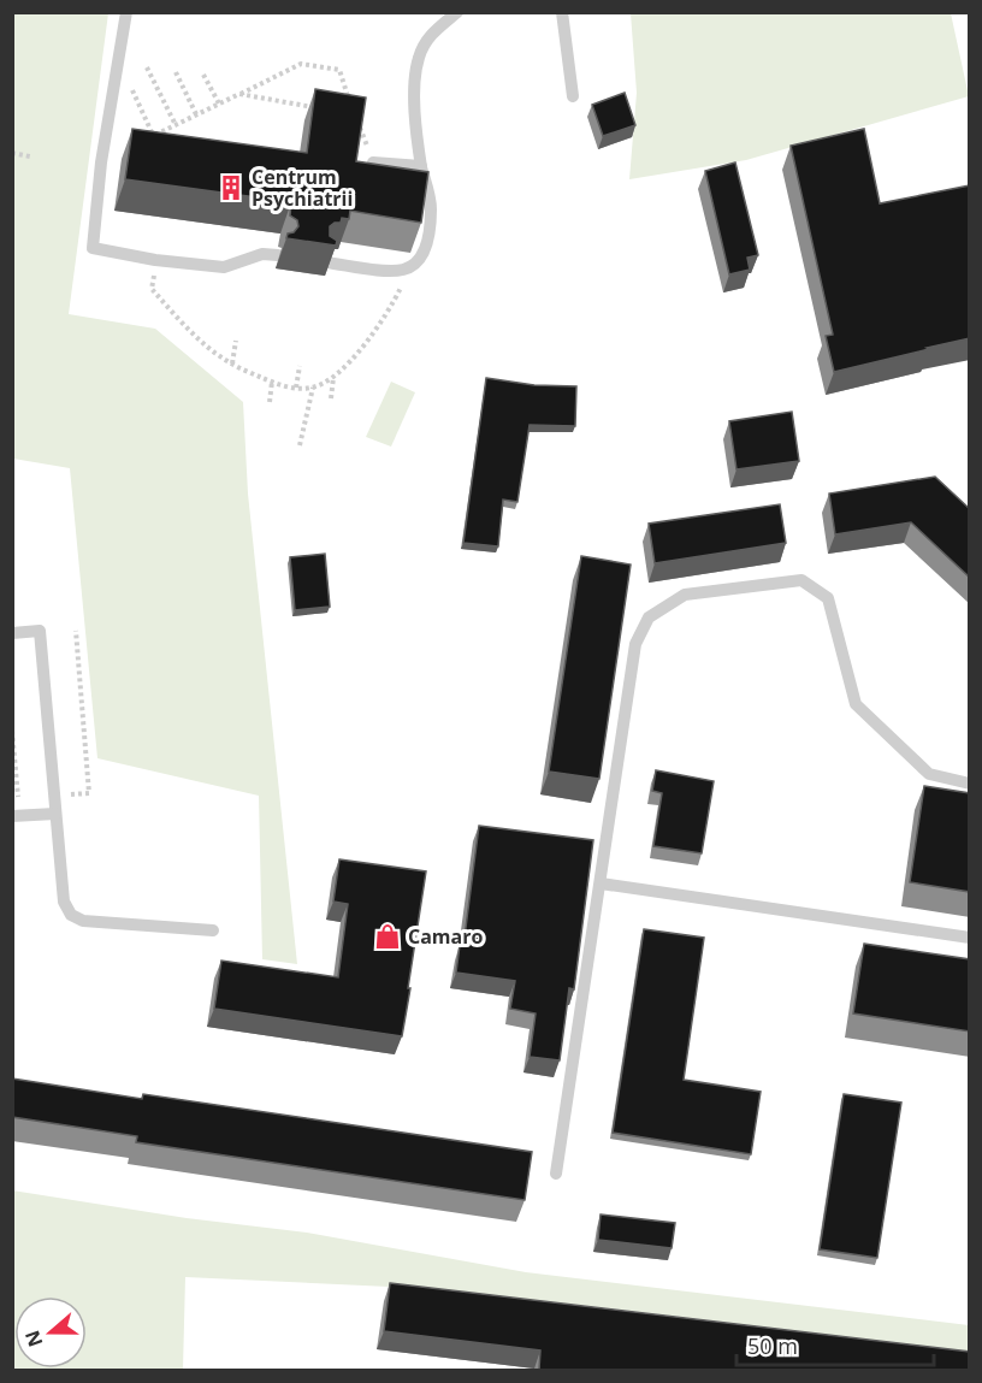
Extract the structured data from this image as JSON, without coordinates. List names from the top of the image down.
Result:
{
  "places": {
    "building": ["Centrum Psychiatrii"],
    "shop": ["Camaro"]
  },
  "scale_bar": "50 m",
  "north": "left"
}
